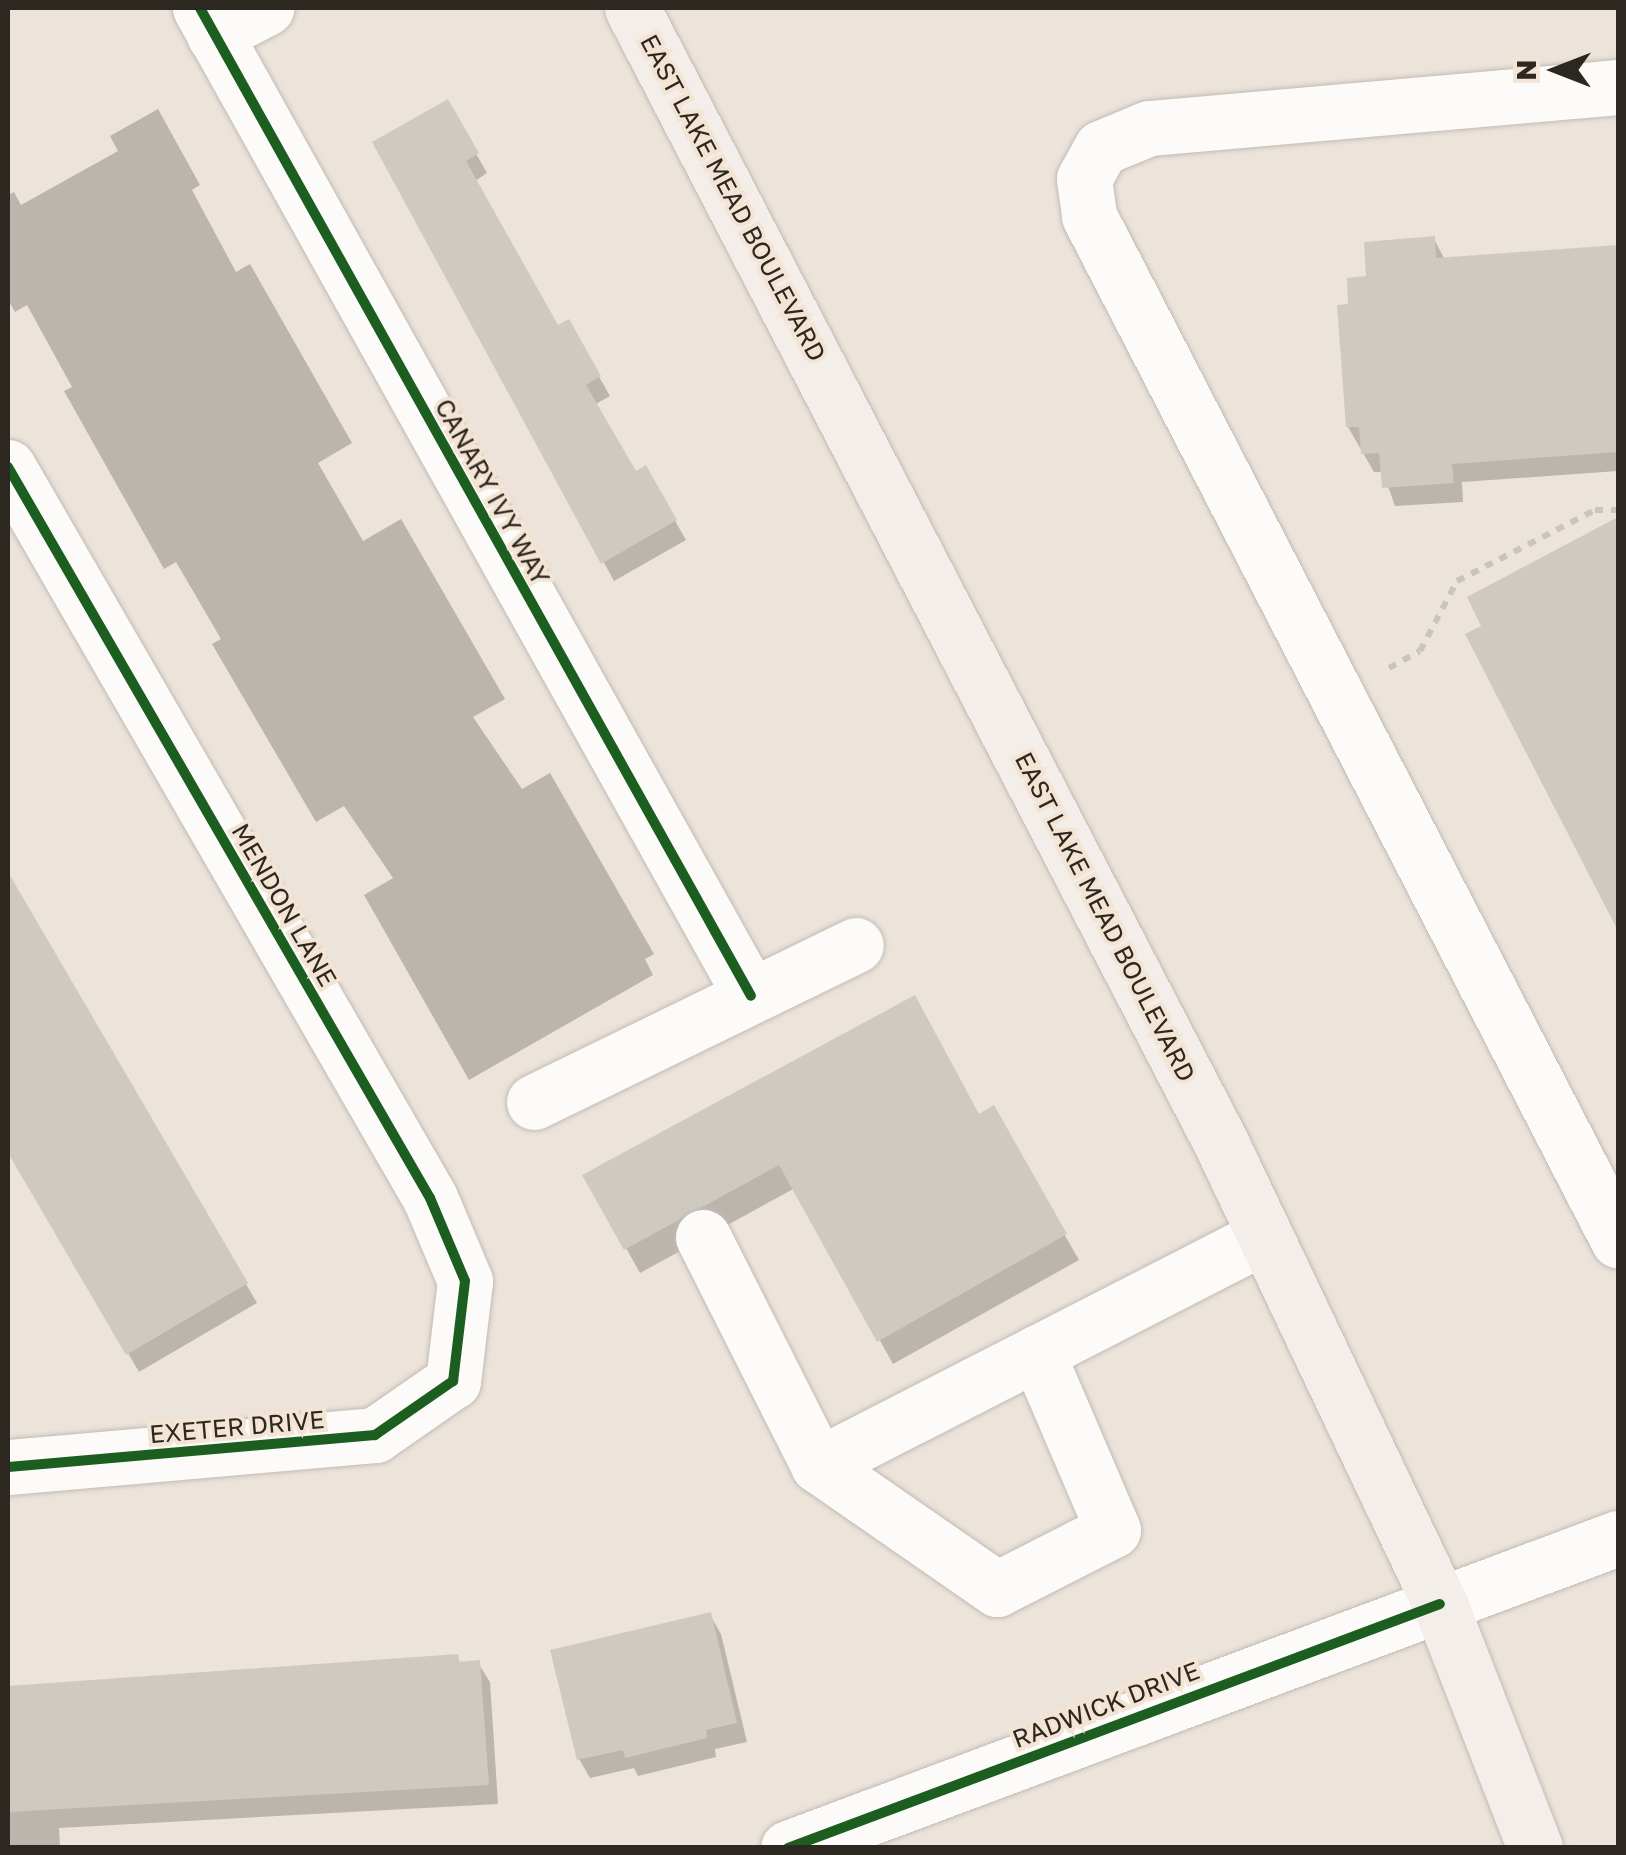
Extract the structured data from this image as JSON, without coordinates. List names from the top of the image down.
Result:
{
  "streets": {
    "main road": ["EAST LAKE MEAD BOULEVARD"],
    "street": [
      "CANARY IVY WAY",
      "MENDON LANE",
      "EXETER DRIVE",
      "RADWICK DRIVE"
    ]
  },
  "crossings": [
    ["EAST LAKE MEAD BOULEVARD", "RADWICK DRIVE"],
    ["MENDON LANE", "EXETER DRIVE"]
  ],
  "north": "left"
}
